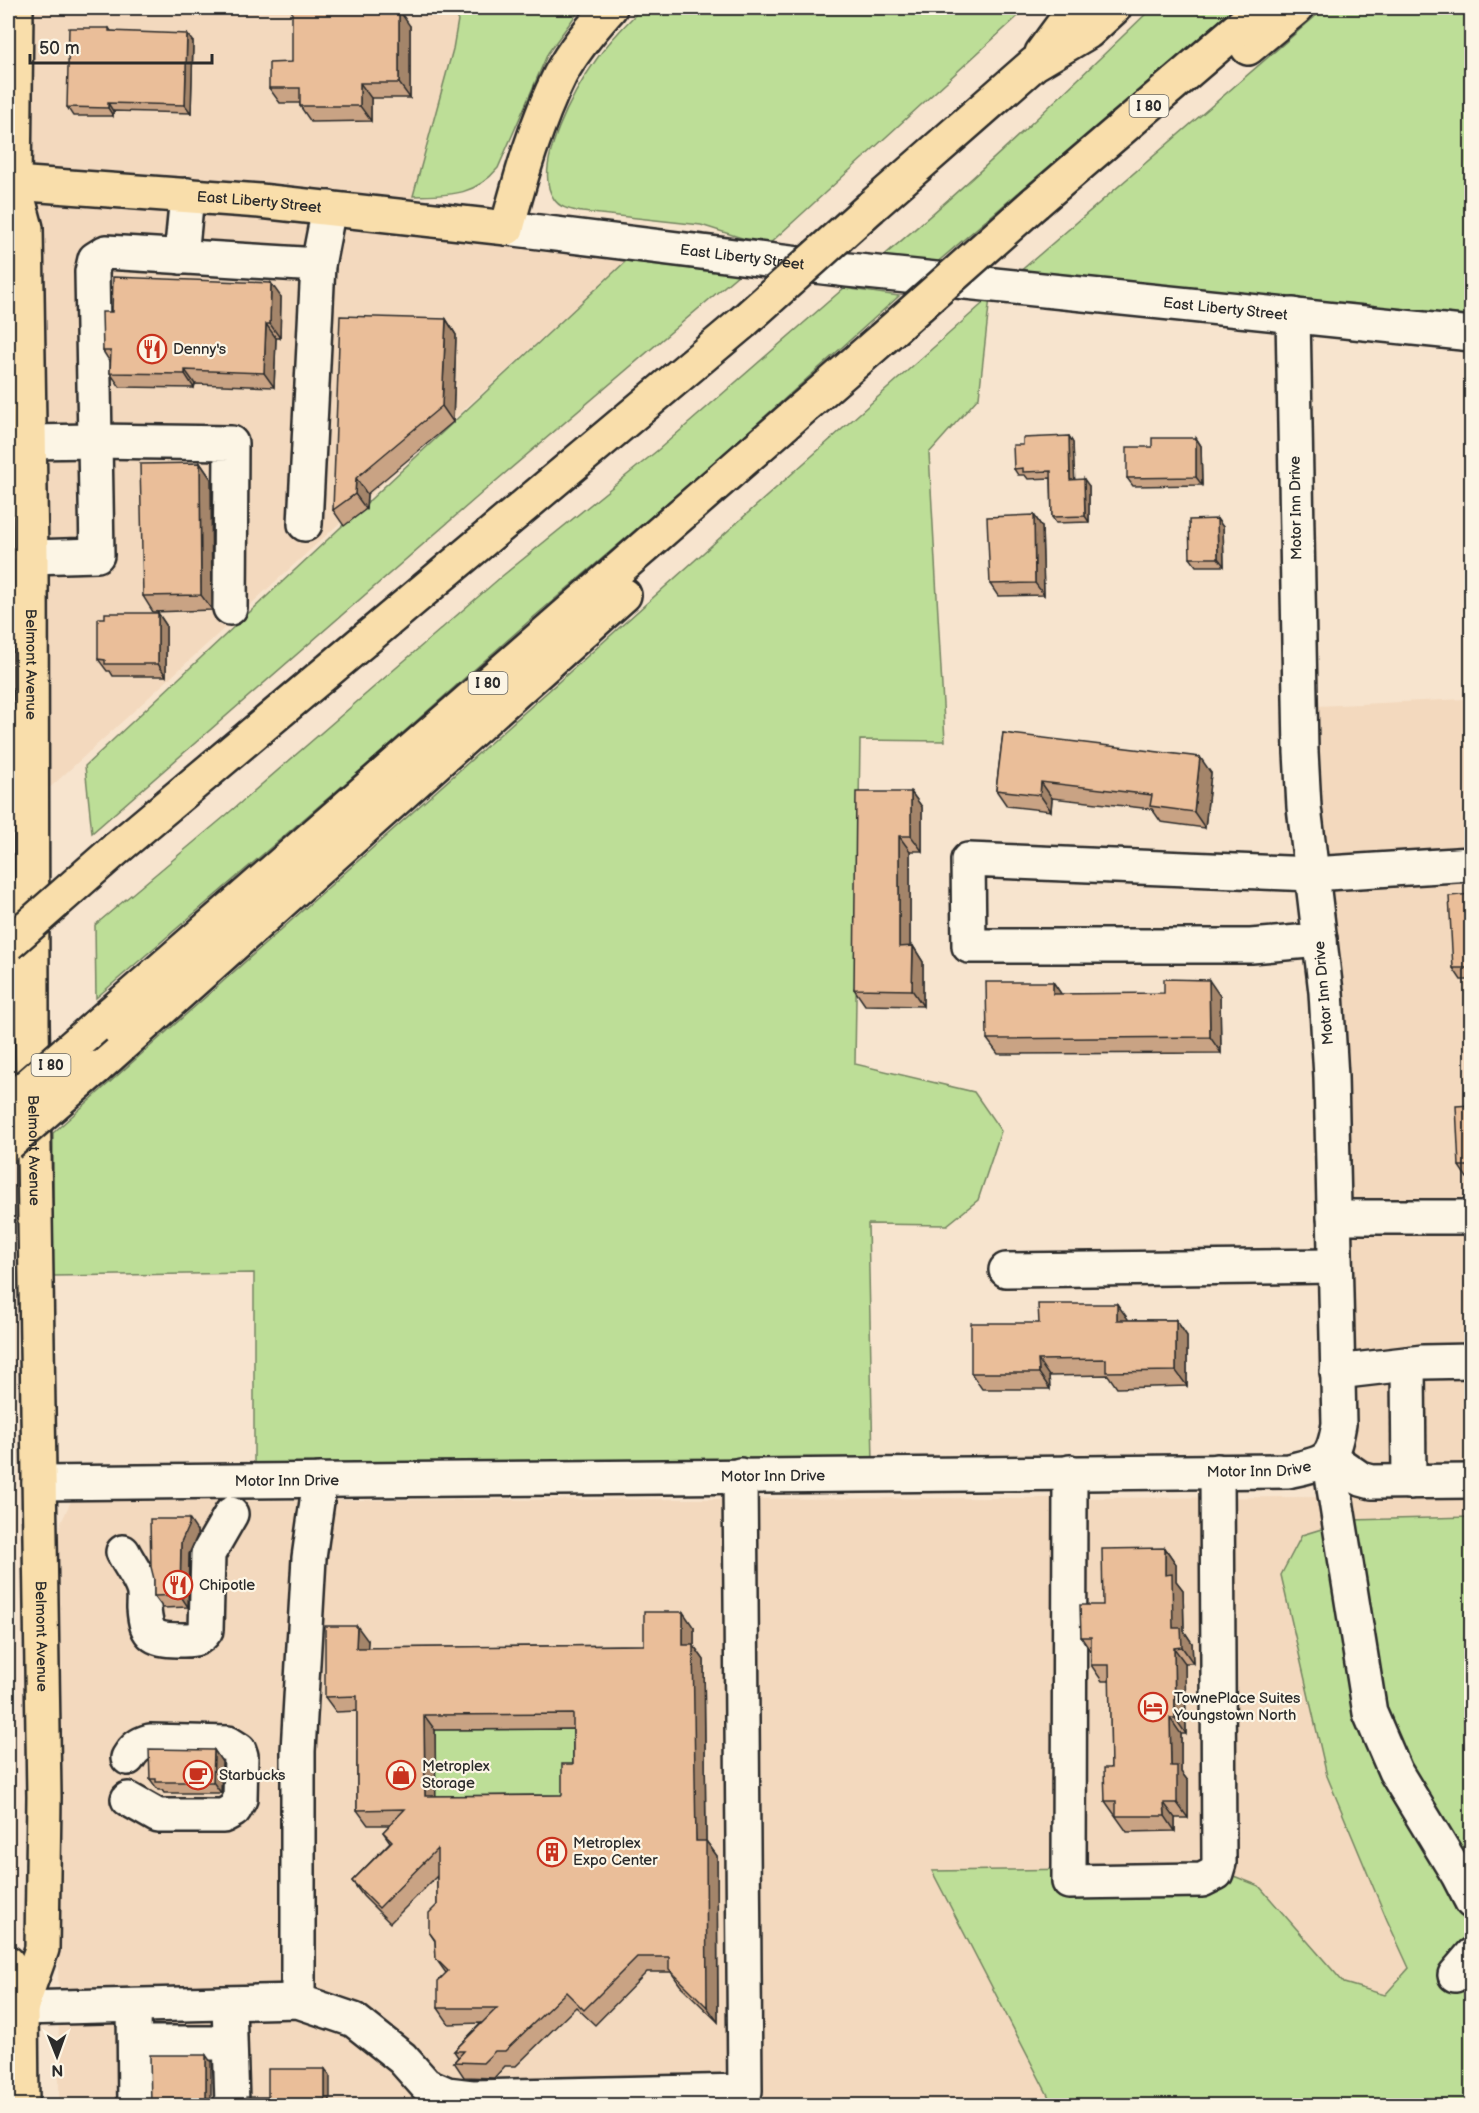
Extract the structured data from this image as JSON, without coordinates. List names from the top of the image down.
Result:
{
  "streets": {
    "main road": ["I 80", "East Liberty Street", "Belmont Avenue"],
    "street": ["Motor Inn Drive"]
  },
  "crossings": [
    ["East Liberty Street", "Motor Inn Drive"],
    ["East Liberty Street", "Belmont Avenue"],
    ["Motor Inn Drive", "Belmont Avenue"]
  ],
  "places": {
    "restaurant": ["Denny's", "Chipotle"],
    "hotel": ["TownePlace Suites Youngstown North"],
    "cafe": ["Starbucks"],
    "shop": ["Metroplex Storage"],
    "building": ["Metroplex Expo Center"]
  },
  "scale_bar": "50 m",
  "north": "bottom"
}
